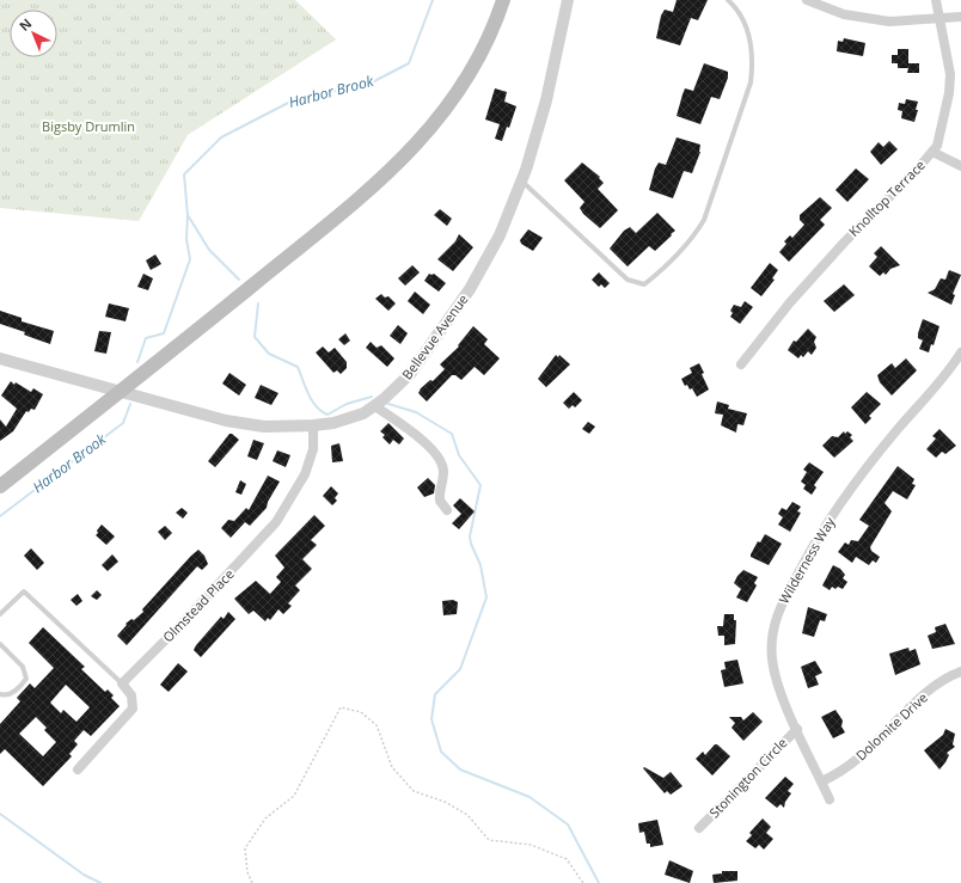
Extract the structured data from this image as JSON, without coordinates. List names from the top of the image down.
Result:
{
  "streets": {
    "street": [
      "Knolltop Terrace",
      "Bellevue Avenue",
      "Wilderness Way",
      "Olmstead Place",
      "Dolomite Drive",
      "Stonington Circle"
    ]
  },
  "crossings": [
    ["Bellevue Avenue", "Olmstead Place"],
    ["Wilderness Way", "Dolomite Drive"],
    ["Wilderness Way", "Stonington Circle"]
  ],
  "water": ["Harbor Brook"],
  "parks": ["Bigsby Drumlin"],
  "north": "top left"
}
